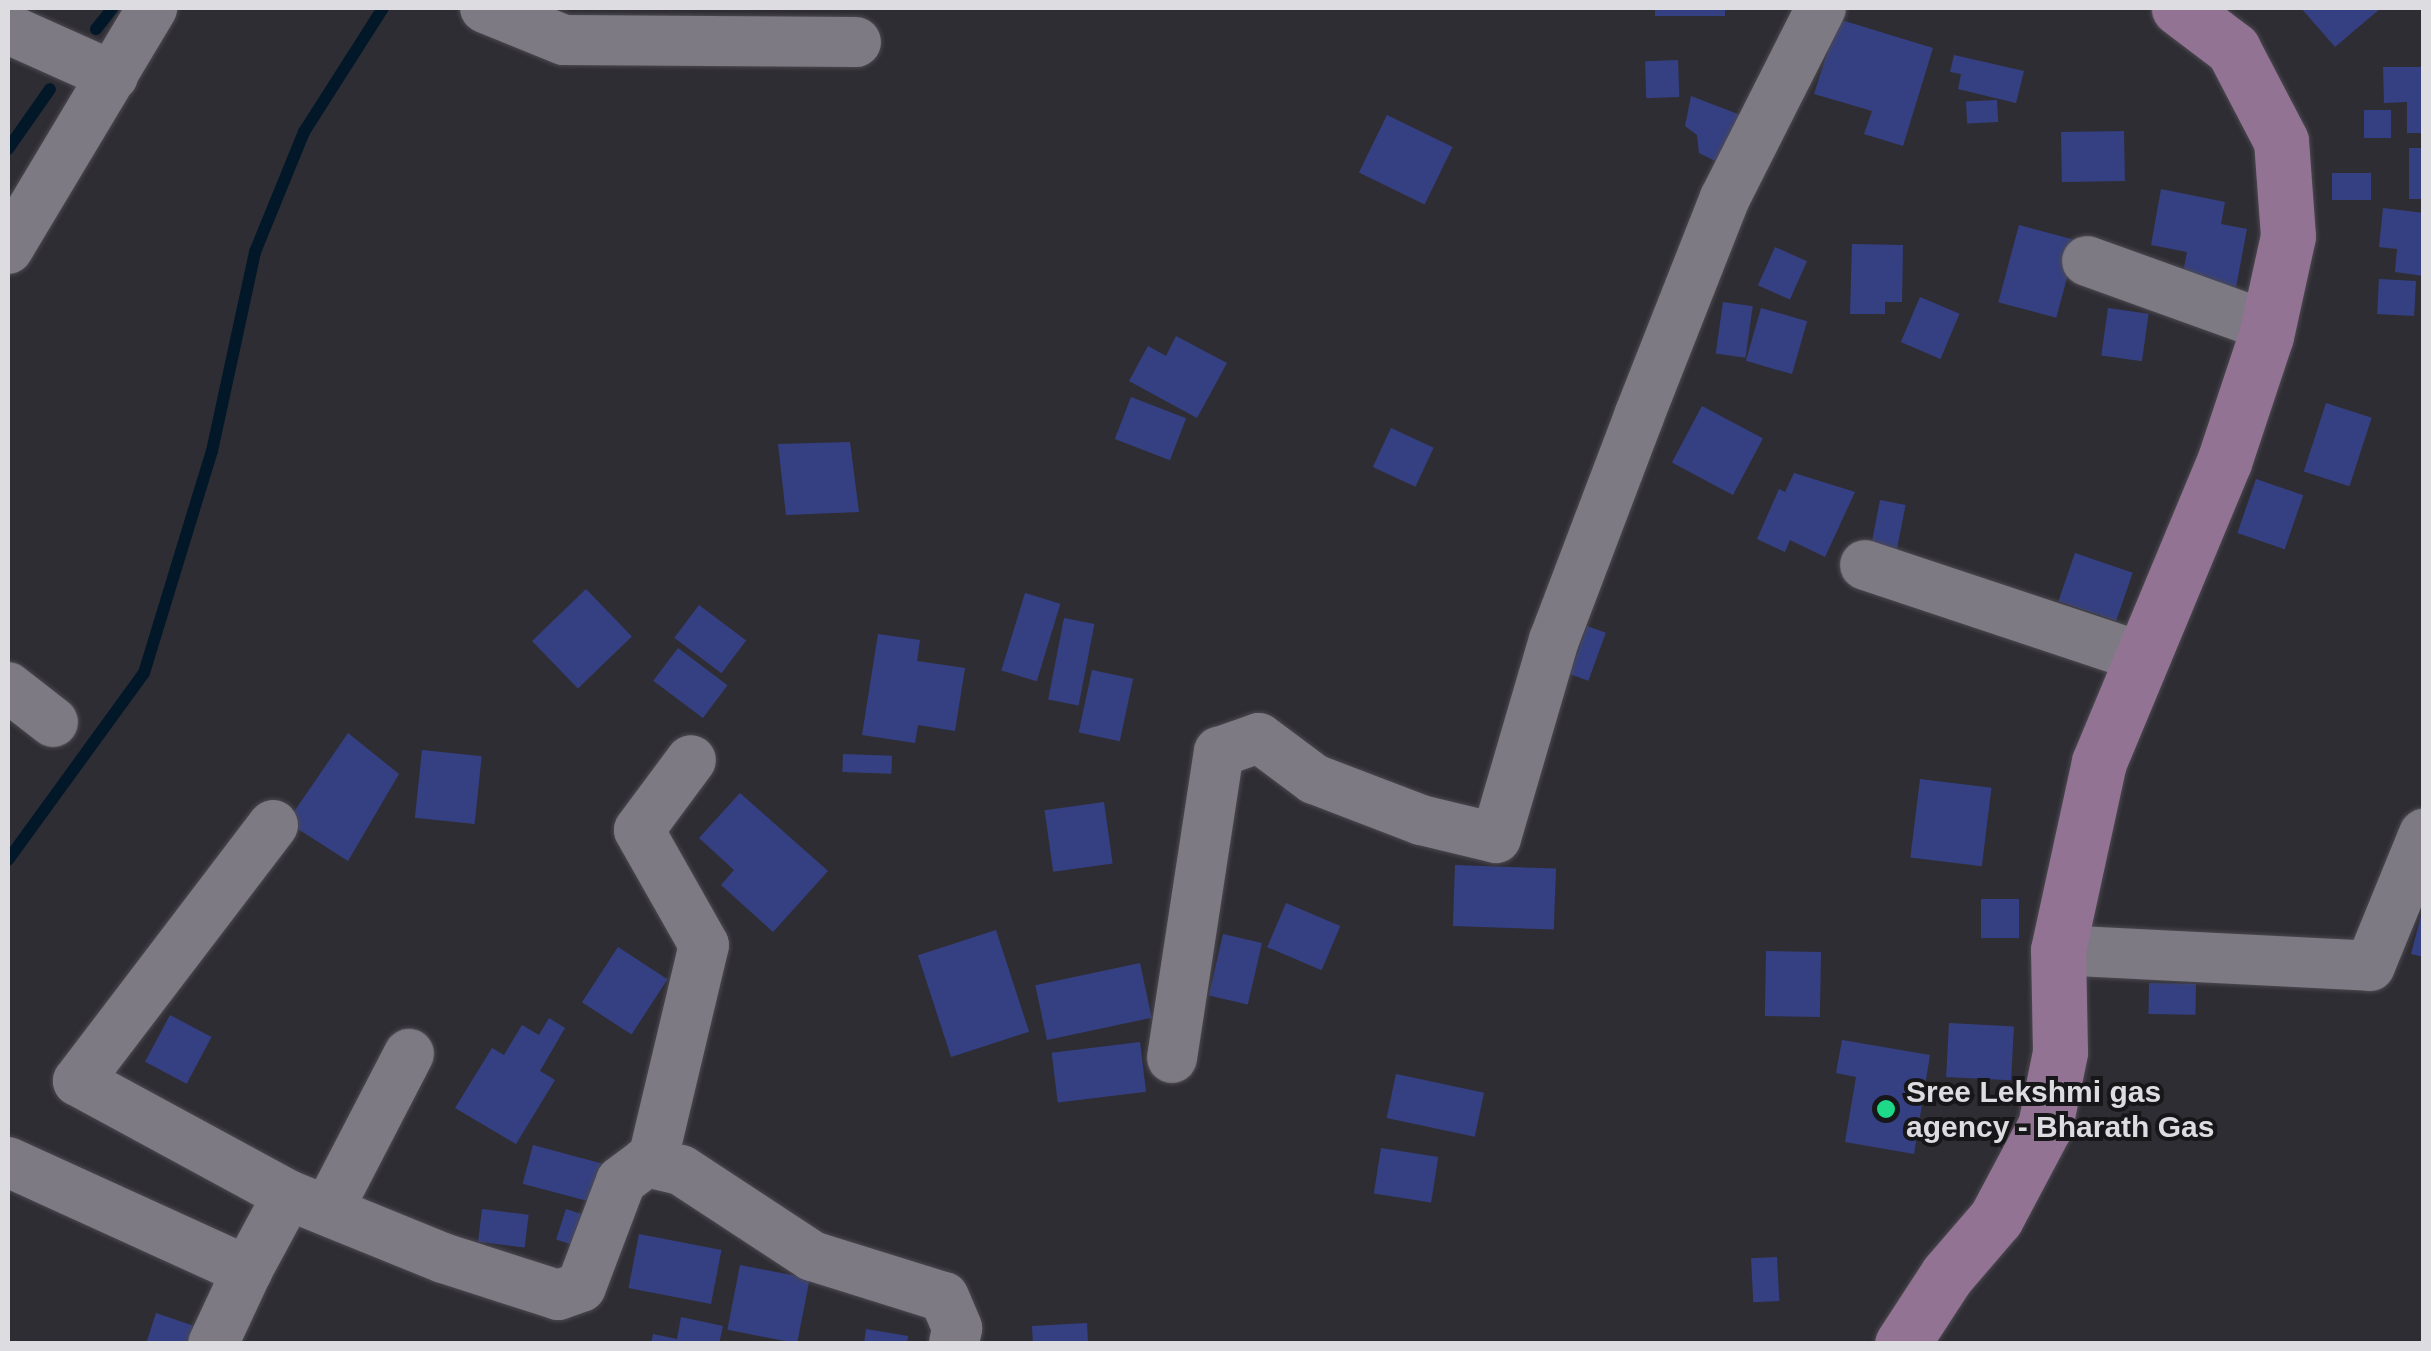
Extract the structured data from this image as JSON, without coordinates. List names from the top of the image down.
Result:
{
  "places": ["Sree Lekshmi gas agency - Bharath Gas"]
}
